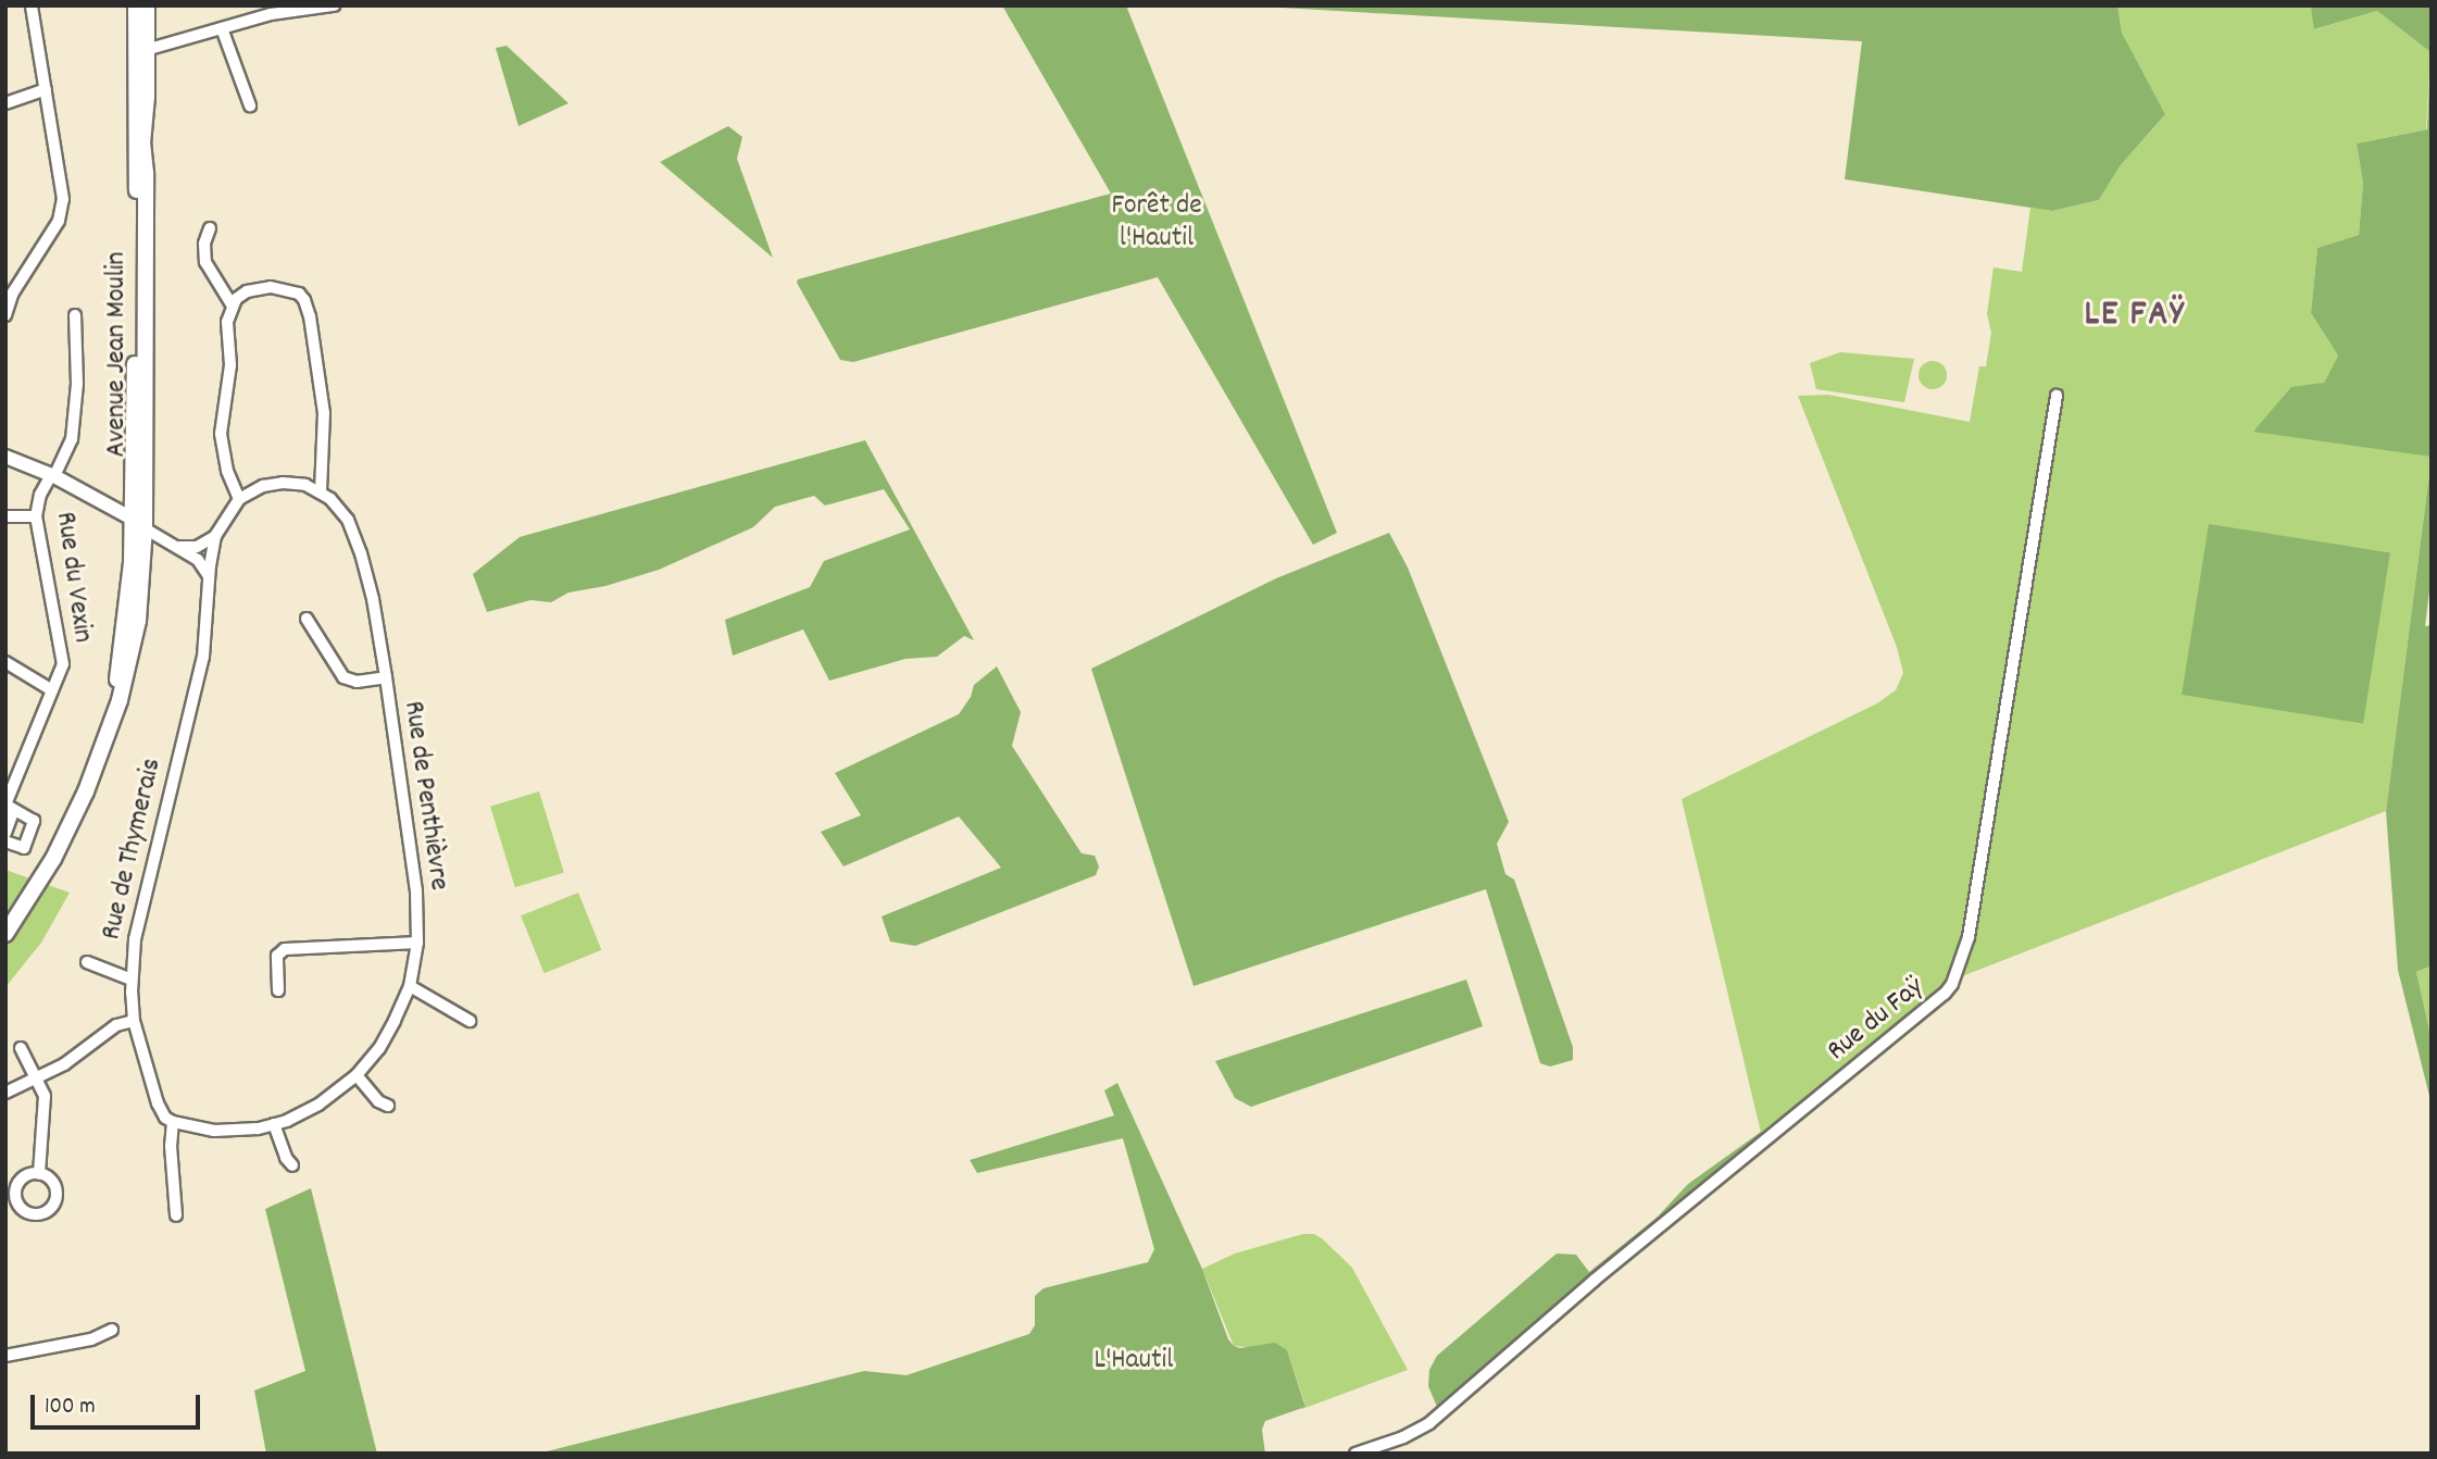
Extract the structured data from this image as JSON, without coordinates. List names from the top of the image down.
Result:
{
  "streets": {
    "main road": ["Avenue Jean Moulin"],
    "street": [
      "Rue du Vexin",
      "Rue de Penthièvre",
      "Rue de Thymerais",
      "Rue du Faÿ"
    ]
  },
  "crossings": [
    ["Rue de Penthièvre", "Rue de Thymerais"]
  ],
  "districts": ["LE FAŸ"],
  "parks": ["Forêt de l'Hautil", "L'Hautil"],
  "scale_bar": "100 m"
}
